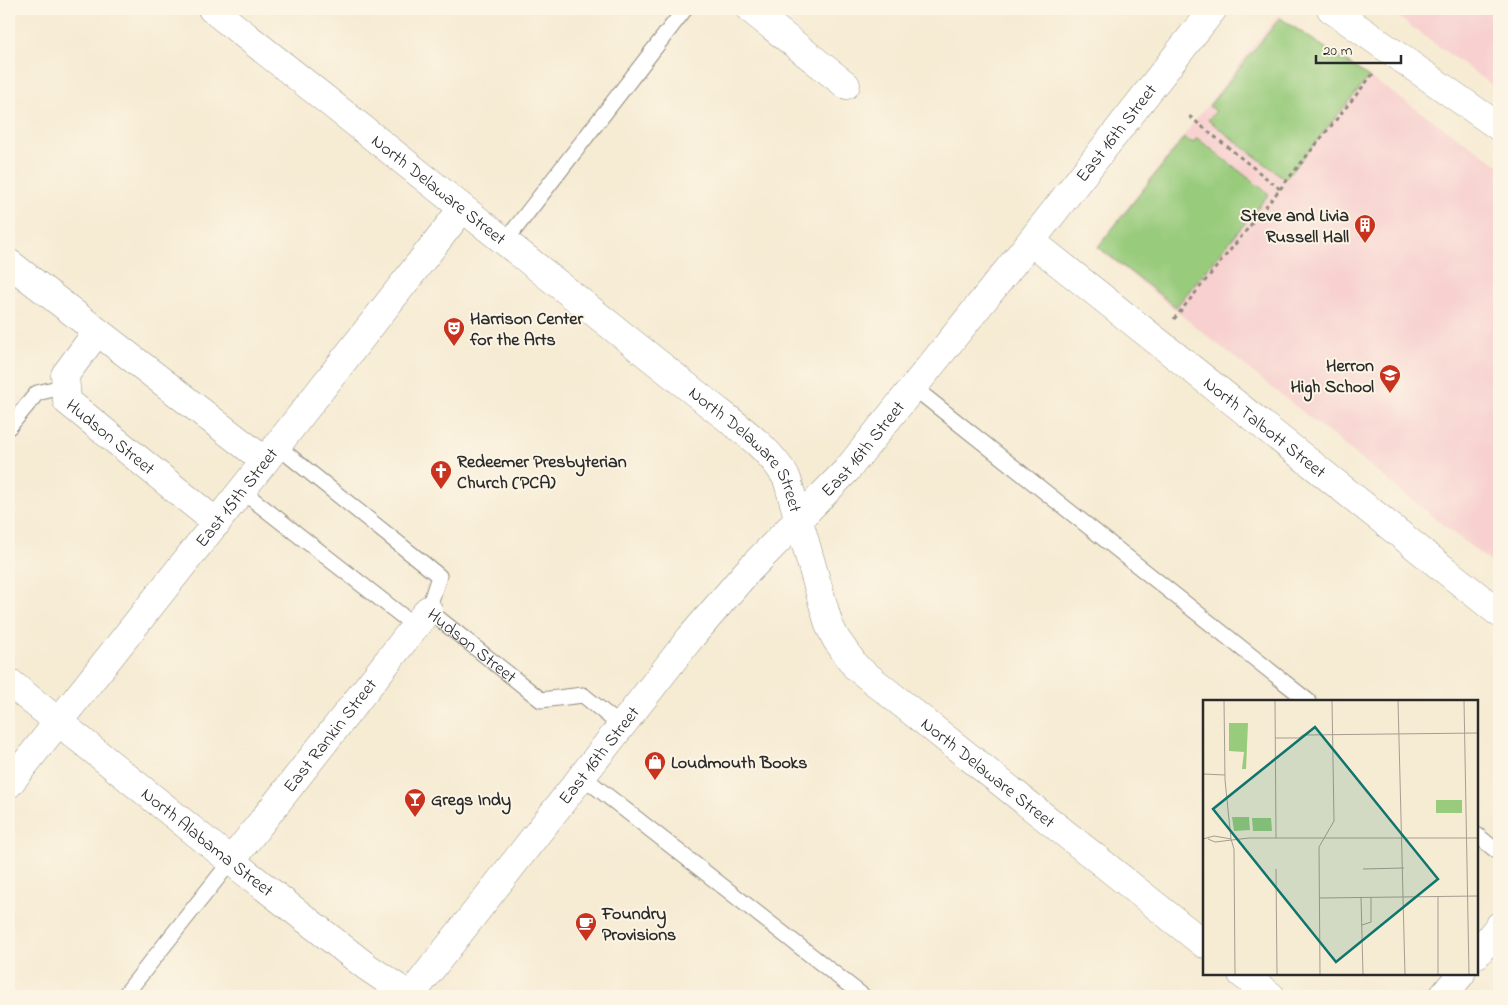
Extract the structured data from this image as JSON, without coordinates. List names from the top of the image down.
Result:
{
  "streets": {
    "main road": [
      "East 16th Street",
      "North Delaware Street",
      "North Talbott Street",
      "Hudson Street",
      "East 15th Street",
      "East Rankin Street",
      "North Alabama Street"
    ]
  },
  "crossings": [
    ["East 16th Street", "North Delaware Street"],
    ["East 16th Street", "North Talbott Street"],
    ["East 16th Street", "Hudson Street"],
    ["East 16th Street", "North Alabama Street"],
    ["North Delaware Street", "East 15th Street"],
    ["Hudson Street", "East 15th Street"],
    ["Hudson Street", "East Rankin Street"],
    ["East 15th Street", "North Alabama Street"],
    ["East Rankin Street", "North Alabama Street"]
  ],
  "places": {
    "building": ["Steve and Livia Russell Hall"],
    "theatre": ["Harrison Center for the Arts"],
    "school or university": ["Herron High School"],
    "church": ["Redeemer Presbyterian Church (PCA)"],
    "shop": ["Loudmouth Books"],
    "bar": ["Gregs Indy"],
    "cafe": ["Foundry Provisions"]
  },
  "scale_bar": "20 m"
}
